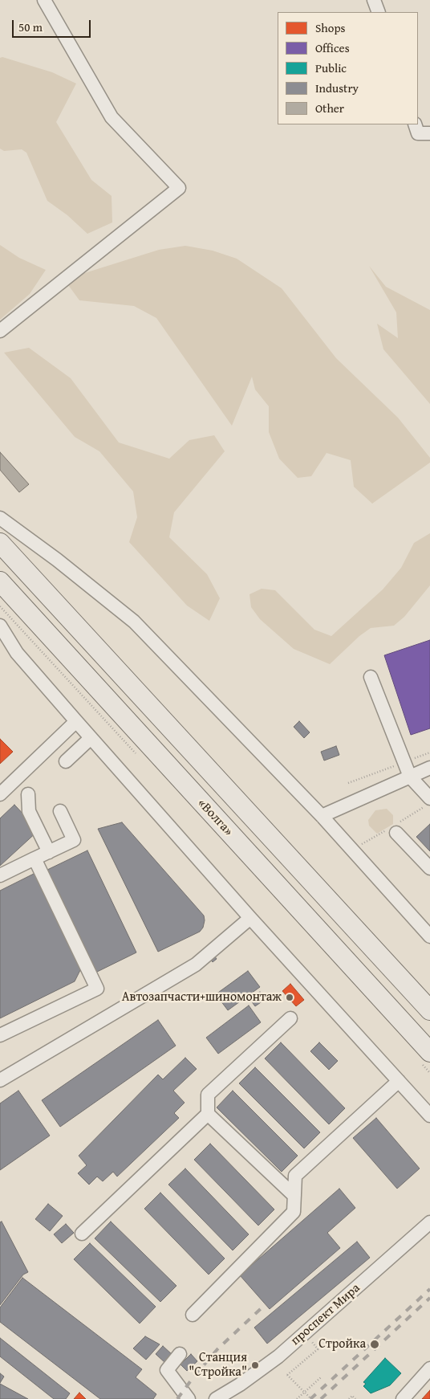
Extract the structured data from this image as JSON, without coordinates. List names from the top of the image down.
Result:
{
  "streets": {
    "highway": ["«Волга»"],
    "street": ["проспект Мира"]
  },
  "places": ["Автозапчасти+шиномонтаж", "Стройка", "Станция \"Стройка\""],
  "legend": [
    "Shops",
    "Offices",
    "Public",
    "Industry",
    "Other"
  ],
  "scale_bar": "50 m"
}
